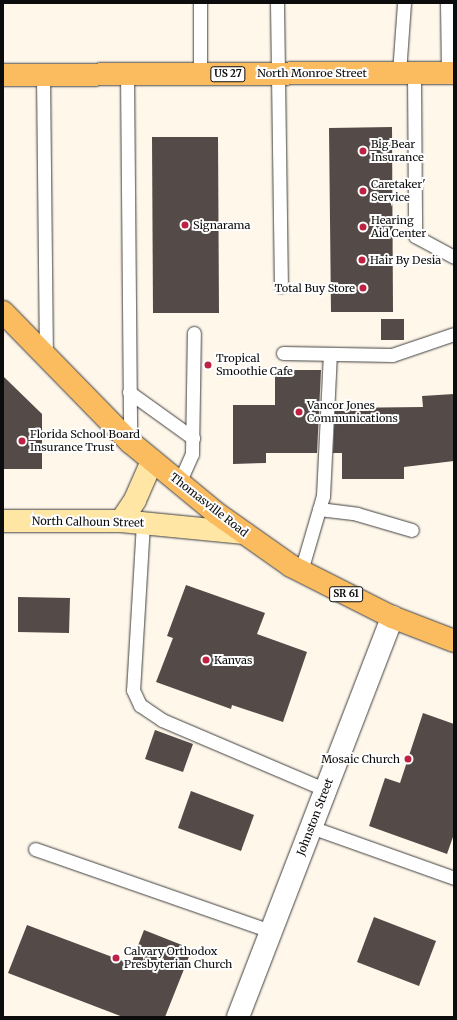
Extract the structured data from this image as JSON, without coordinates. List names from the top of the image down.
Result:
{
  "streets": {
    "main road": [
      "North Monroe Street",
      "US 27",
      "Thomasville Road",
      "SR 61"
    ],
    "street": ["North Calhoun Street", "Johnston Street"]
  },
  "crossings": [
    ["Thomasville Road", "North Calhoun Street"],
    ["Thomasville Road", "Johnston Street"]
  ],
  "places": [
    "Big Bear Insurance",
    "Caretaker' Service",
    "Signarama",
    "Hearing Aid Center",
    "Hair By Desia",
    "Total Buy Store",
    "Tropical Smoothie Cafe",
    "Vancor Jones Communications",
    "Florida School Board Insurance Trust",
    "Kanvas",
    "Mosaic Church",
    "Calvary Orthodox Presbyterian Church"
  ]
}
